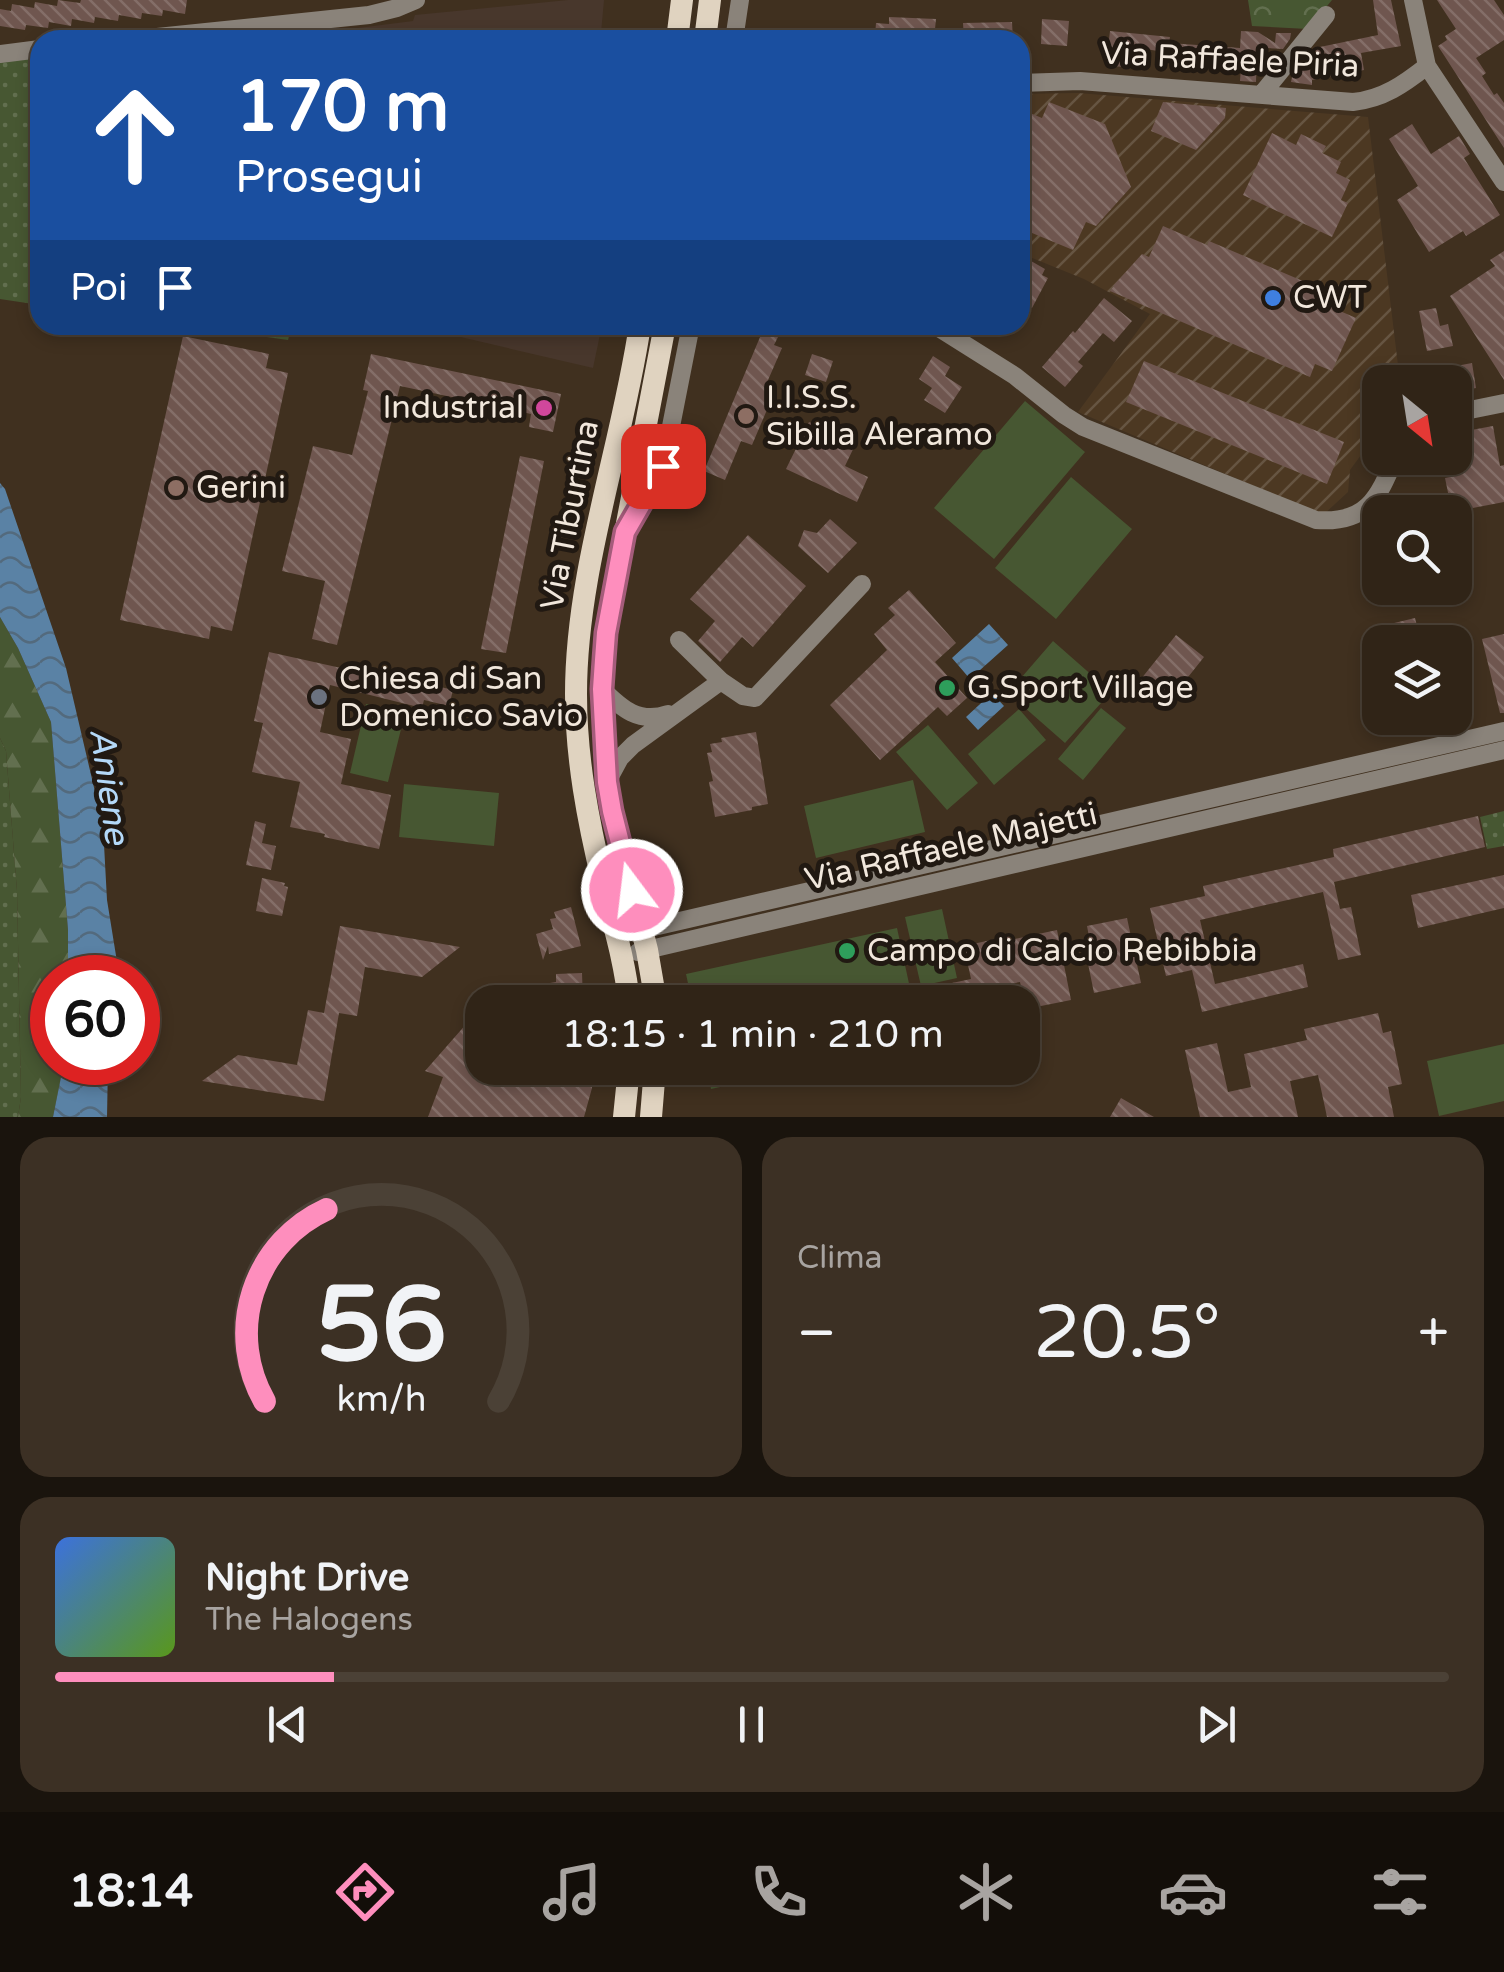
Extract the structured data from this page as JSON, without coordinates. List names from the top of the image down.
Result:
{
  "streets": {
    "main road": ["Via Tiburtina"],
    "street": ["Via Raffaele Piria", "Via Raffaele Majetti"]
  },
  "crossings": [
    ["Via Tiburtina", "Via Raffaele Majetti"]
  ],
  "water": ["Aniene"],
  "places": [
    "CWT",
    "Industrial",
    "I.I.S.S. Sibilla Aleramo",
    "Gerini",
    "G.Sport Village",
    "Chiesa di San Domenico Savio",
    "Campo di Calcio Rebibbia"
  ],
  "north": "bottom right",
  "page": {
    "turn": ["170 m", "Prosegui"],
    "then": "Poi",
    "limit": "60",
    "trip": "18:15 · 1 min · 210 m",
    "tile": "Clima",
    "heat": ["−", "20.5°", "+"],
    "song": ["Night Drive", "The Halogens"],
    "tabs": "18:14",
    "gauge": ["56", "km/h"]
  }
}
